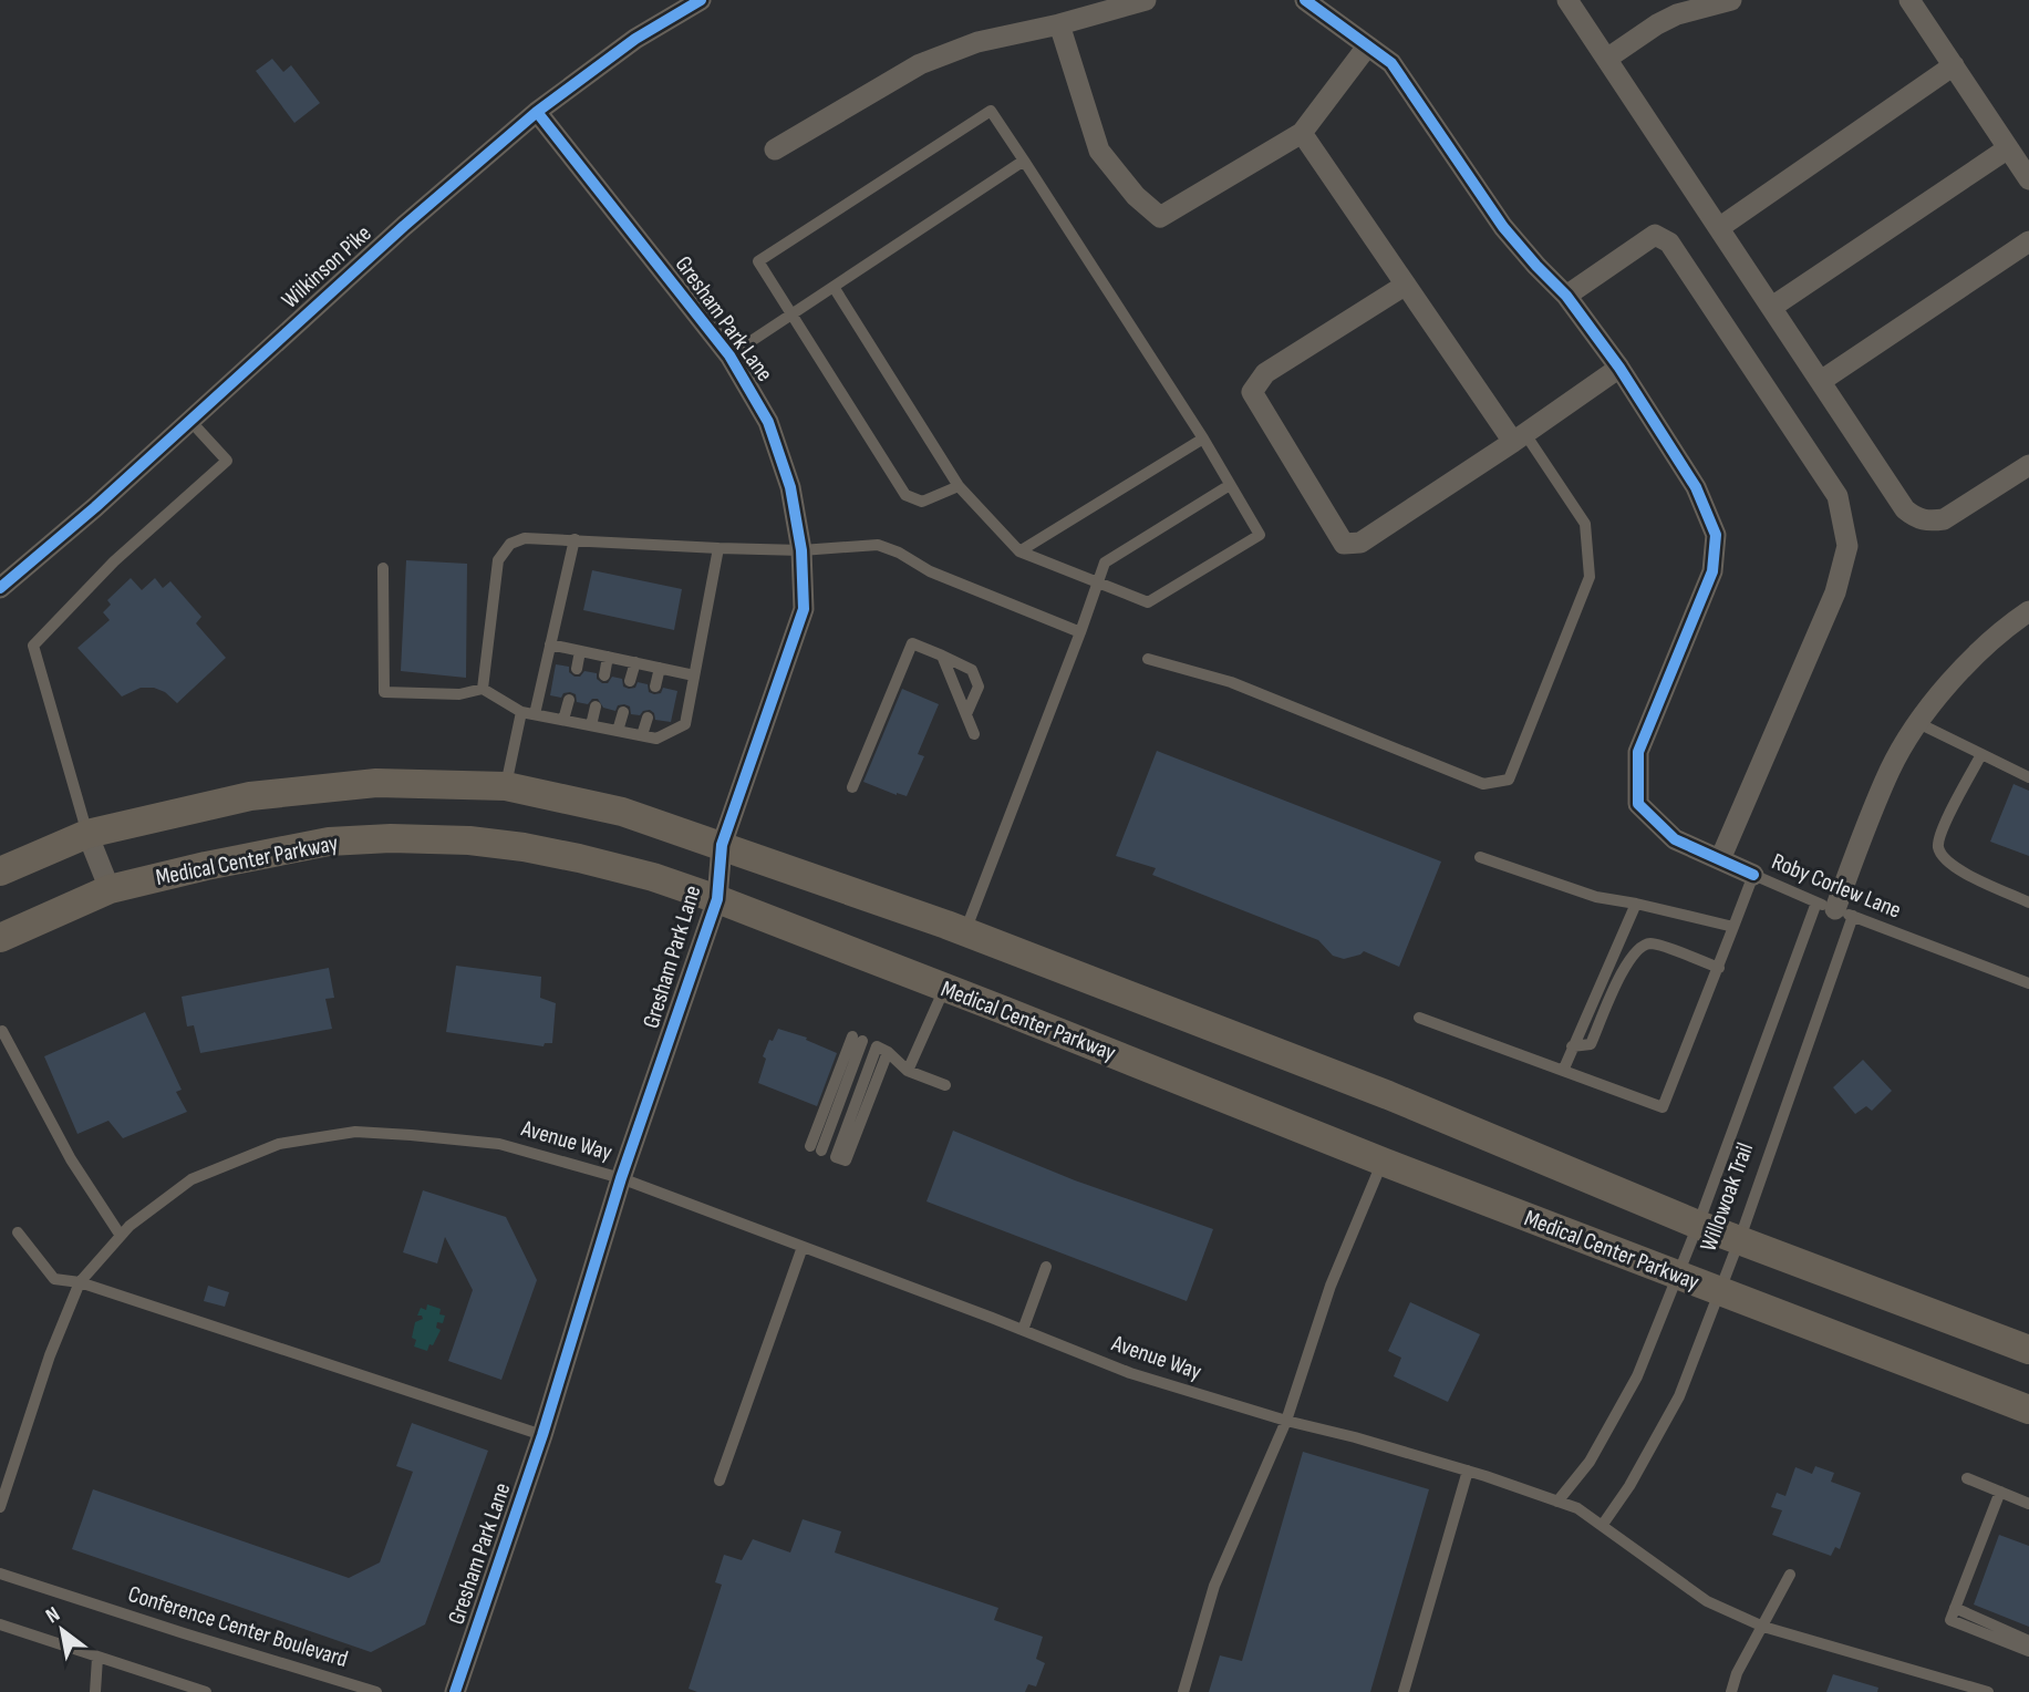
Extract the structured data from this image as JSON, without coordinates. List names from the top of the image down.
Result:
{
  "streets": {
    "main road": ["Medical Center Parkway"],
    "street": ["Wilkinson Pike", "Gresham Park Lane", "Willowoak Trail"],
    "lane": ["Roby Corlew Lane", "Avenue Way", "Conference Center Boulevard"]
  },
  "crossings": [
    ["Wilkinson Pike", "Gresham Park Lane"],
    ["Gresham Park Lane", "Medical Center Parkway"],
    ["Gresham Park Lane", "Avenue Way"],
    ["Medical Center Parkway", "Willowoak Trail"],
    ["Roby Corlew Lane", "Willowoak Trail"],
    ["Avenue Way", "Willowoak Trail"]
  ],
  "north": "top left"
}
